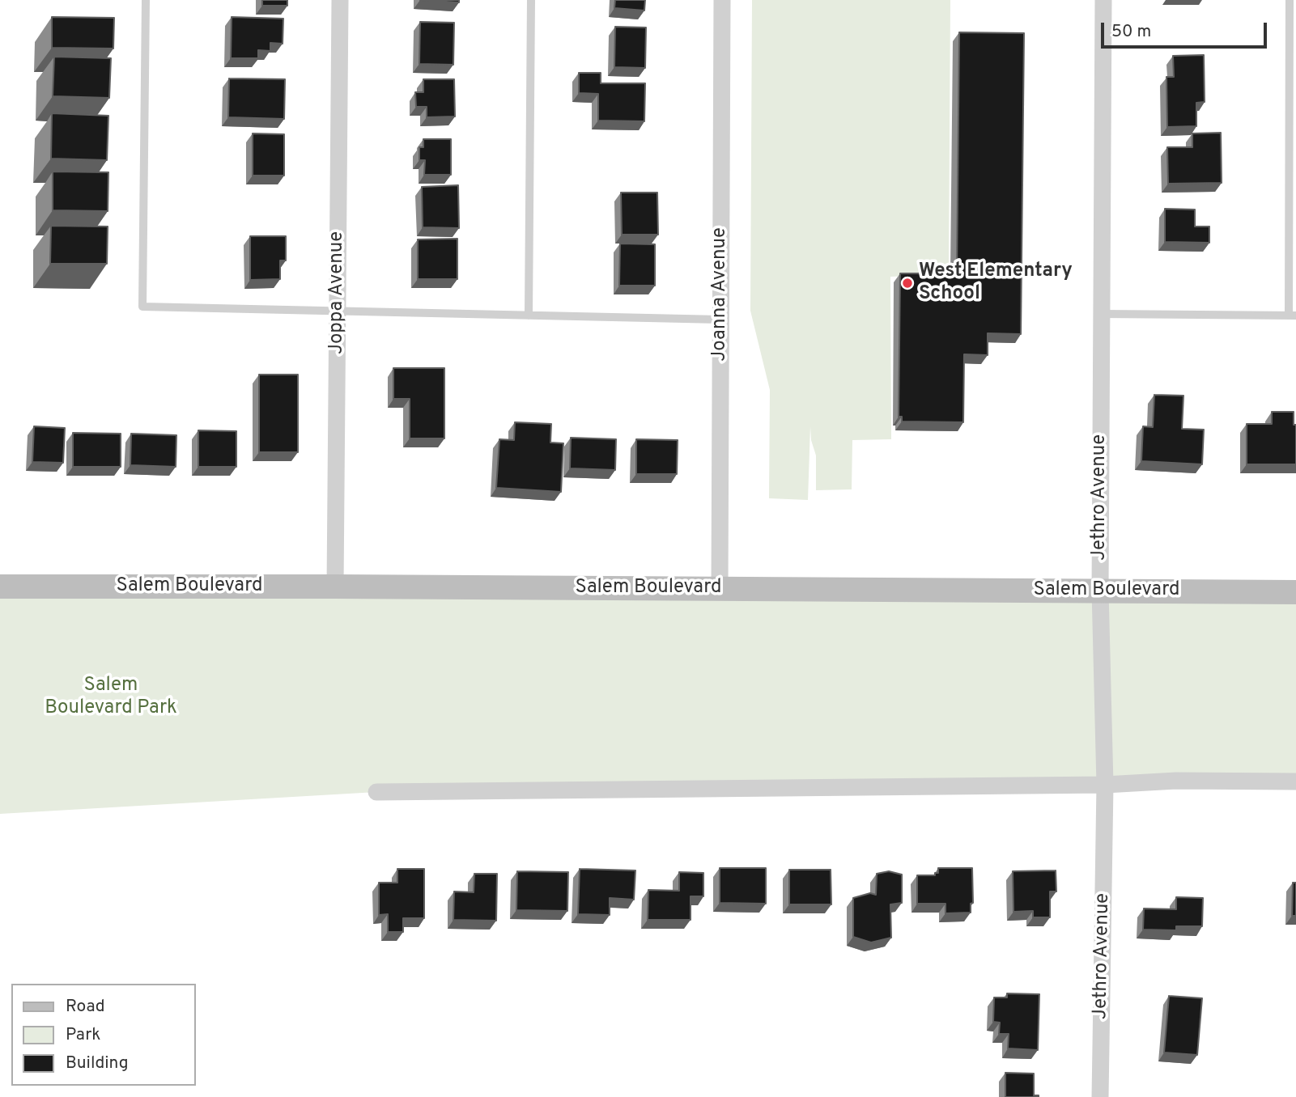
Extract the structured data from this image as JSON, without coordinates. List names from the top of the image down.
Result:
{
  "streets": {
    "street": [
      "Joppa Avenue",
      "Joanna Avenue",
      "Jethro Avenue",
      "Salem Boulevard"
    ]
  },
  "crossings": [
    ["Joppa Avenue", "Salem Boulevard"],
    ["Joanna Avenue", "Salem Boulevard"],
    ["Jethro Avenue", "Salem Boulevard"]
  ],
  "parks": ["Salem Boulevard Park"],
  "places": ["West Elementary School"],
  "legend": ["Road", "Park", "Building"],
  "scale_bar": "50 m"
}
